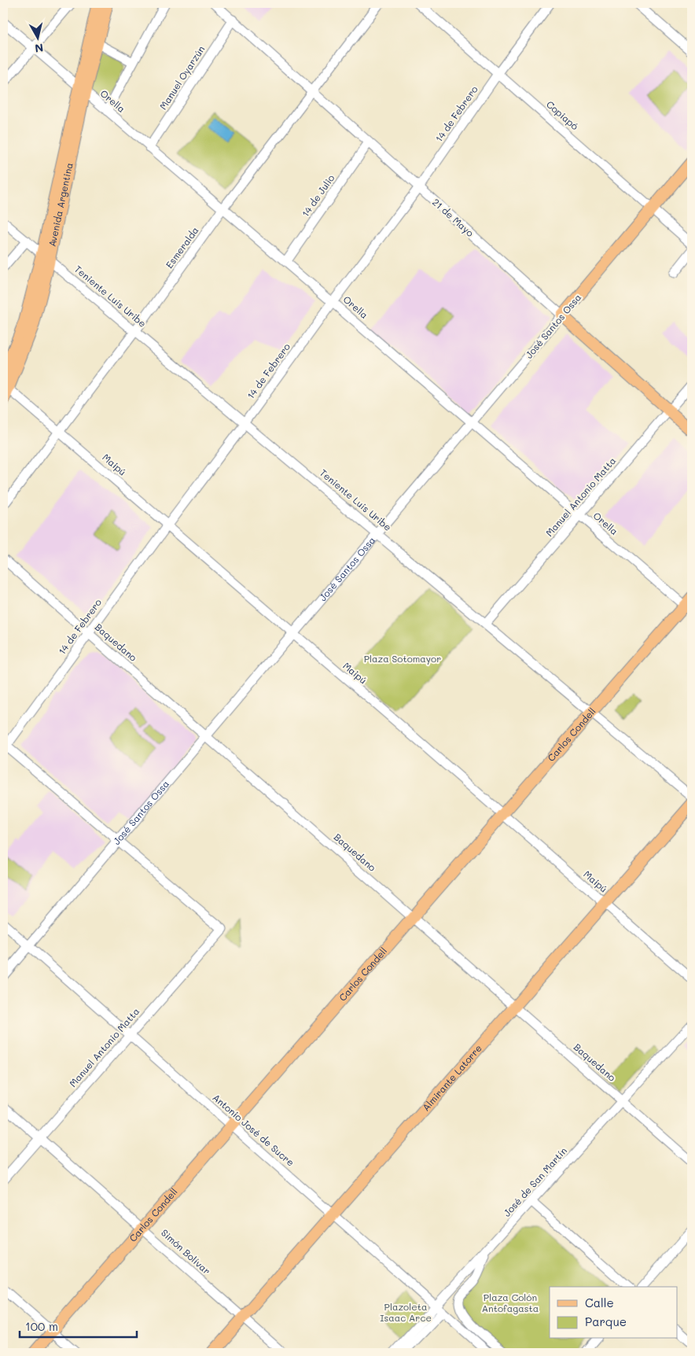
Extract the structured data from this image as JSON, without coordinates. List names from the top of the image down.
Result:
{
  "streets": {
    "main road": [
      "Avenida Argentina",
      "21 de Mayo",
      "José Santos Ossa",
      "Carlos Condell",
      "Almirante Latorre"
    ],
    "street": [
      "Manuel Oyarzún",
      "Orella",
      "14 de Febrero",
      "Copiapó",
      "14 de Julio",
      "Esmeralda",
      "Teniente Luis Uribe",
      "Maipú",
      "Manuel Antonio Matta",
      "Baquedano",
      "Antonio José de Sucre",
      "José de San Martín",
      "Simón Bolívar"
    ]
  },
  "crossings": [
    ["Manuel Oyarzún", "Orella"],
    ["Manuel Oyarzún", "21 de Mayo"],
    ["Orella", "14 de Febrero"],
    ["Orella", "14 de Julio"],
    ["Orella", "Avenida Argentina"],
    ["Orella", "Esmeralda"],
    ["Orella", "José Santos Ossa"],
    ["Orella", "Manuel Antonio Matta"],
    ["Orella", "Carlos Condell"],
    ["14 de Febrero", "Copiapó"],
    ["14 de Febrero", "21 de Mayo"],
    ["14 de Febrero", "Teniente Luis Uribe"],
    ["14 de Febrero", "Maipú"],
    ["14 de Febrero", "Baquedano"],
    ["Copiapó", "José Santos Ossa"],
    ["14 de Julio", "21 de Mayo"],
    ["Avenida Argentina", "Teniente Luis Uribe"],
    ["Avenida Argentina", "Maipú"],
    ["21 de Mayo", "Esmeralda"],
    ["21 de Mayo", "José Santos Ossa"],
    ["21 de Mayo", "Manuel Antonio Matta"],
    ["Esmeralda", "Teniente Luis Uribe"],
    ["Esmeralda", "Maipú"],
    ["Teniente Luis Uribe", "José Santos Ossa"],
    ["Teniente Luis Uribe", "Manuel Antonio Matta"],
    ["Teniente Luis Uribe", "Carlos Condell"],
    ["José Santos Ossa", "Maipú"],
    ["José Santos Ossa", "Manuel Antonio Matta"],
    ["José Santos Ossa", "Baquedano"],
    ["José Santos Ossa", "Antonio José de Sucre"],
    ["Maipú", "Carlos Condell"],
    ["Maipú", "Almirante Latorre"],
    ["Manuel Antonio Matta", "Antonio José de Sucre"],
    ["Manuel Antonio Matta", "Simón Bolívar"],
    ["Baquedano", "Carlos Condell"],
    ["Baquedano", "Almirante Latorre"],
    ["Baquedano", "José de San Martín"],
    ["Carlos Condell", "Antonio José de Sucre"],
    ["Carlos Condell", "Simón Bolívar"],
    ["Almirante Latorre", "Antonio José de Sucre"],
    ["Almirante Latorre", "Simón Bolívar"],
    ["Antonio José de Sucre", "José de San Martín"]
  ],
  "parks": ["Plaza Sotomayor", "Plaza Colón Antofagasta", "Plazoleta Isaac Arce"],
  "legend": ["Calle", "Parque"],
  "scale_bar": "100 m",
  "north": "bottom"
}
